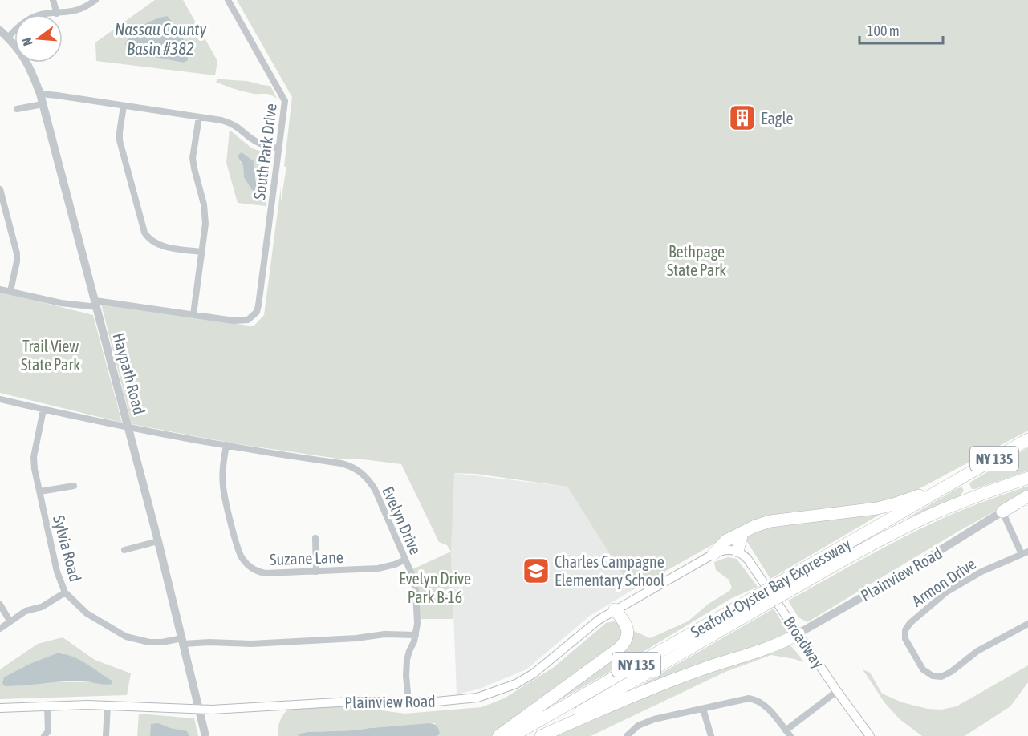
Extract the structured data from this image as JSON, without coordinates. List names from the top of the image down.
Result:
{
  "streets": {
    "highway": ["NY 135", "Seaford-Oyster Bay Expressway"],
    "main road": ["Plainview Road", "Broadway"],
    "street": [
      "South Park Drive",
      "Haypath Road",
      "Evelyn Drive",
      "Sylvia Road",
      "Suzane Lane",
      "Armon Drive"
    ]
  },
  "crossings": [
    ["Haypath Road", "Evelyn Drive"],
    ["Haypath Road", "Sylvia Road"],
    ["Haypath Road", "Plainview Road"],
    ["Evelyn Drive", "Sylvia Road"],
    ["Evelyn Drive", "Suzane Lane"],
    ["Evelyn Drive", "Plainview Road"],
    ["Plainview Road", "Broadway"]
  ],
  "water": ["Nassau County Basin #382"],
  "parks": ["Bethpage State Park", "Trail View State Park", "Evelyn Drive Park B-16"],
  "places": {
    "building": ["Eagle"],
    "school or university": ["Charles Campagne Elementary School"]
  },
  "scale_bar": "100 m",
  "north": "left"
}
